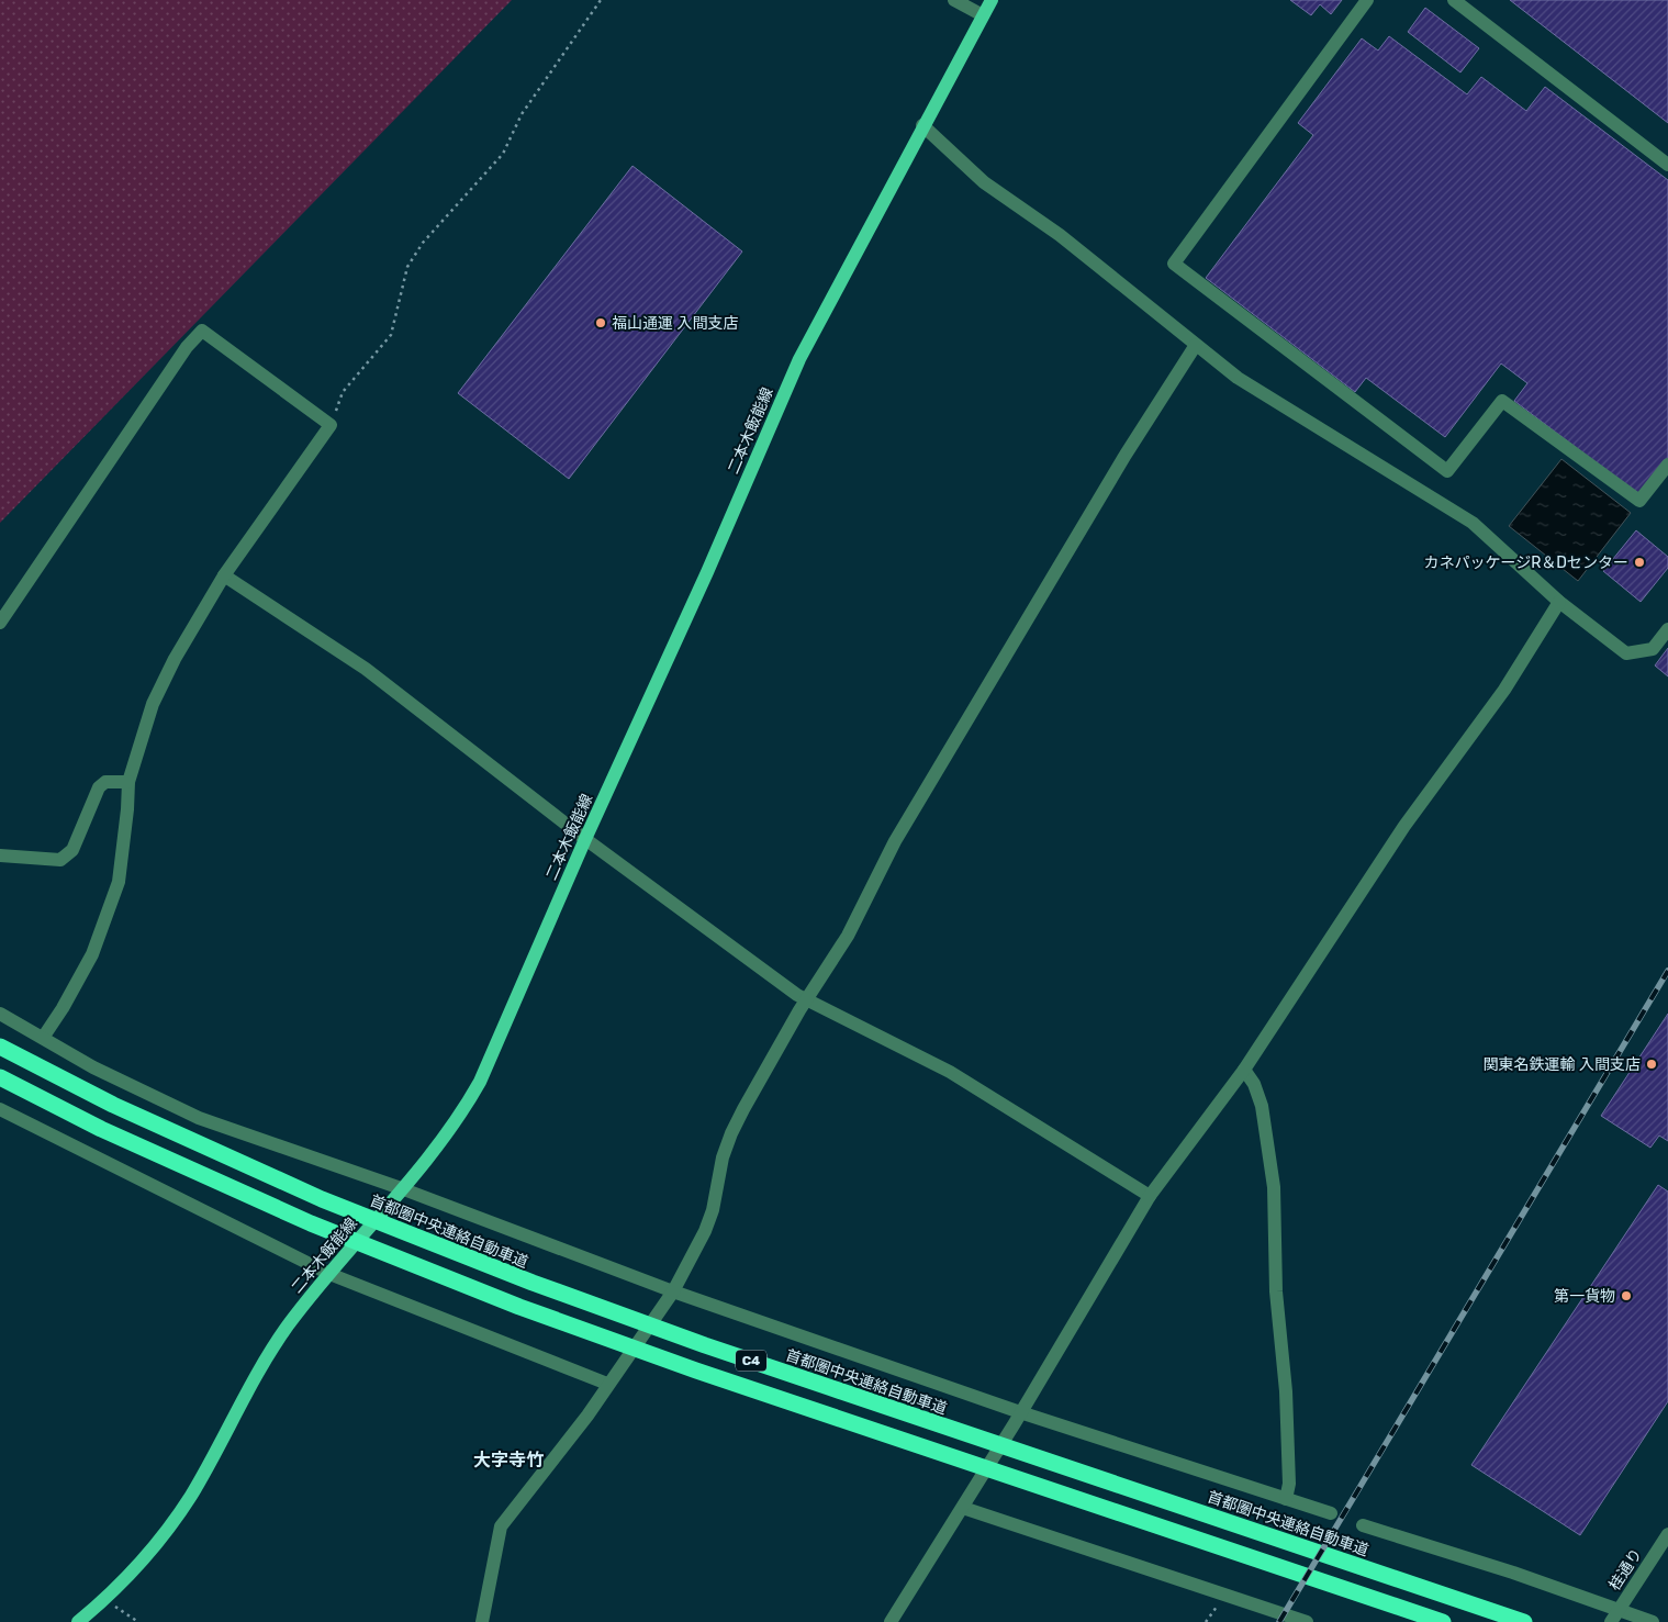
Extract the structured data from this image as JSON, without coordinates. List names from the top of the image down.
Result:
{
  "streets": {
    "highway": ["首都圏中央連絡自動車道", "C4"],
    "main road": ["二本木飯能線"],
    "street": ["桂通り"]
  },
  "districts": ["大字寺竹"],
  "places": [
    "福山通運 入間支店",
    "カネパッケージR＆Dセンター",
    "関東名鉄運輸 入間支店",
    "第一貨物"
  ]
}
